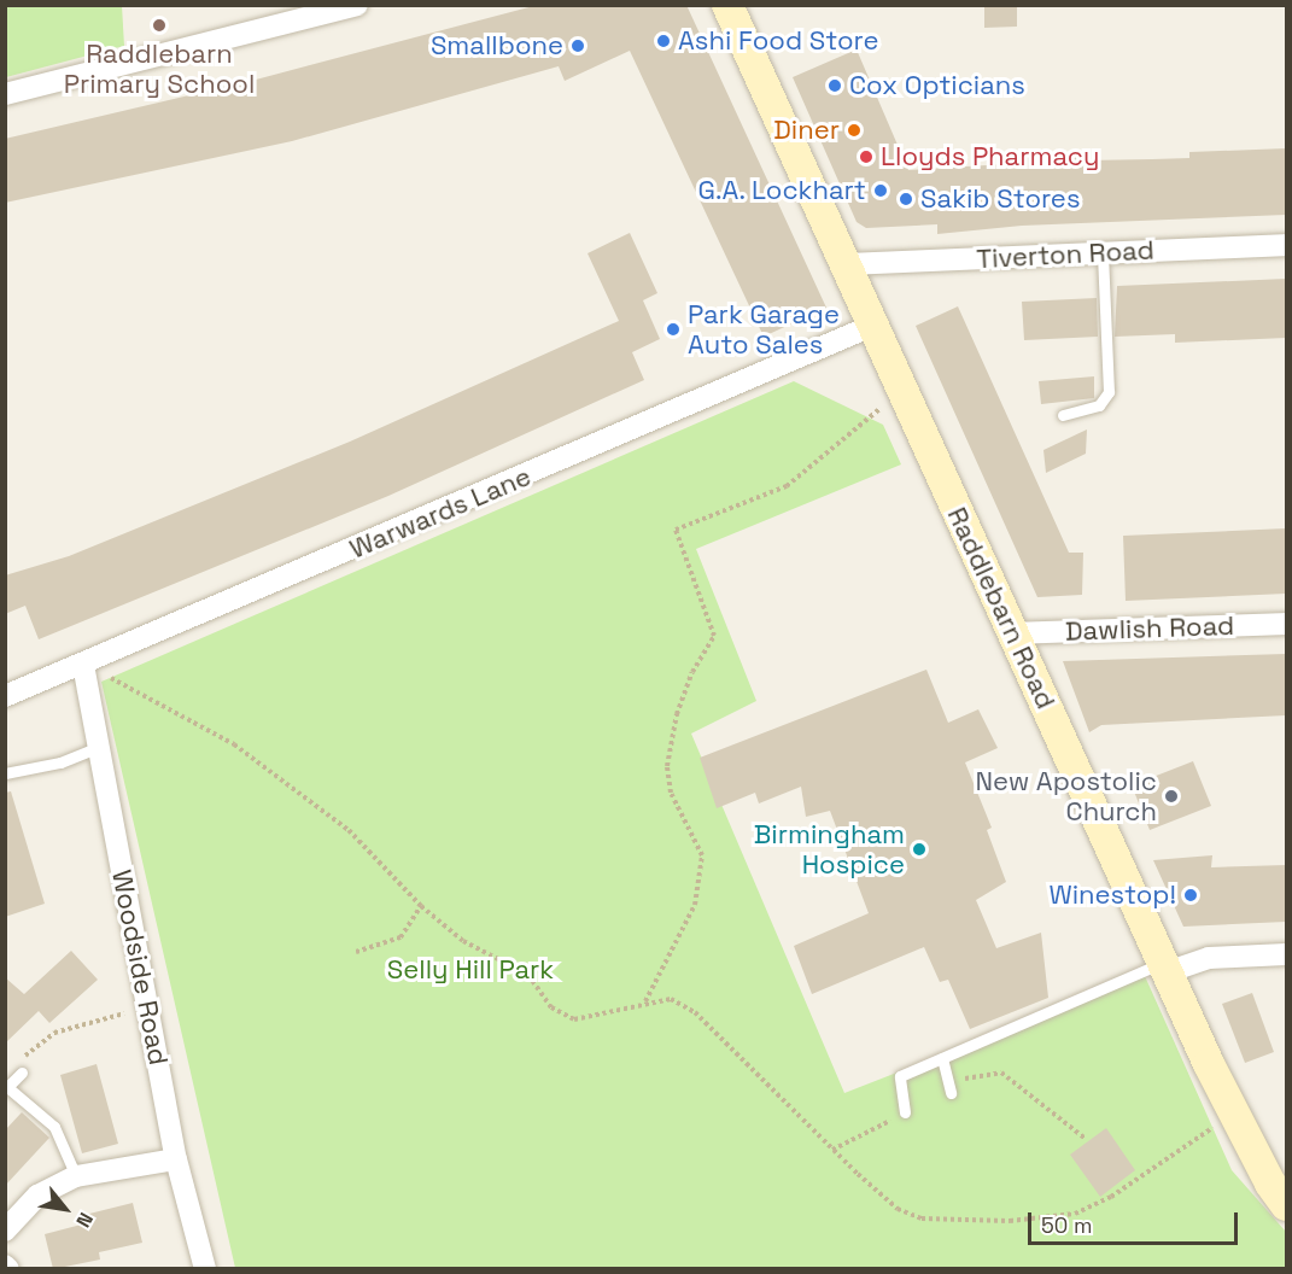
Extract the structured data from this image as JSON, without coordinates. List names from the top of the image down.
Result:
{
  "streets": {
    "street": [
      "Tiverton Road",
      "Warwards Lane",
      "Raddlebarn Road",
      "Dawlish Road",
      "Woodside Road"
    ]
  },
  "crossings": [
    ["Tiverton Road", "Raddlebarn Road"],
    ["Warwards Lane", "Raddlebarn Road"],
    ["Warwards Lane", "Woodside Road"],
    ["Raddlebarn Road", "Dawlish Road"]
  ],
  "parks": ["Selly Hill Park"],
  "places": [
    "Raddlebarn Primary School",
    "Ashi Food Store",
    "Smallbone",
    "Cox Opticians",
    "Diner",
    "Lloyds Pharmacy",
    "G.A. Lockhart",
    "Sakib Stores",
    "Park Garage Auto Sales",
    "New Apostolic Church",
    "Birmingham Hospice",
    "Winestop!"
  ],
  "scale_bar": "50 m",
  "north": "bottom right"
}
